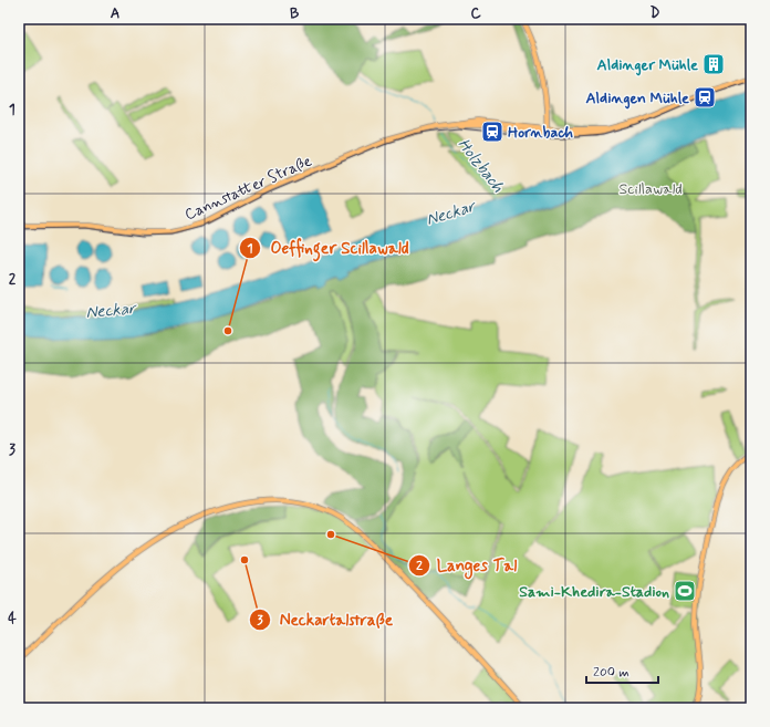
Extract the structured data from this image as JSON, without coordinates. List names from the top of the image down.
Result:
{
  "streets": {
    "main road": ["Cannstatter Straße"]
  },
  "water": ["Holzbach", "Neckar"],
  "parks": ["Scillawald"],
  "places": {
    "building": ["Aldinger Mühle"],
    "station": ["Aldingen Mühle", "Hornbach"],
    "other": ["Oeffinger Scillawald", "Langes Tal", "Neckartalstraße"],
    "sports": ["Sami-Khedira-Stadion"]
  },
  "scale_bar": "200 m",
  "grid": {
    "columns": [
      "A",
      "B",
      "C",
      "D"
    ],
    "rows": [
      "1",
      "2",
      "3",
      "4"
    ]
  }
}
